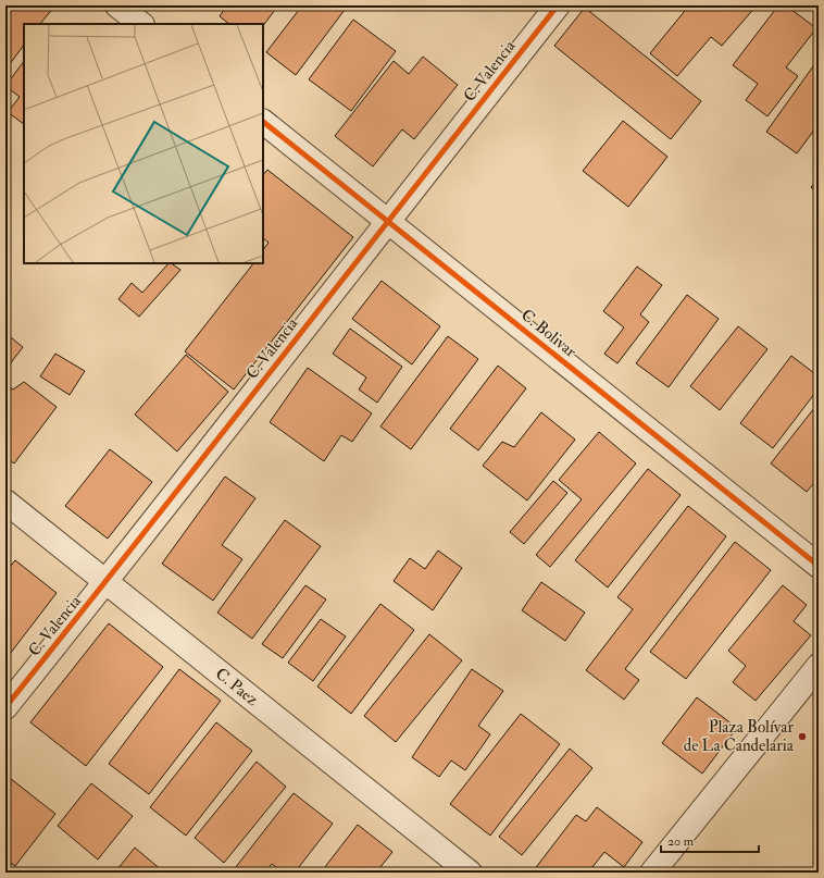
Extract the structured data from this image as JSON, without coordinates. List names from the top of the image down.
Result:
{
  "streets": {
    "street": ["C. Valencia", "C. Bolivar", "C. Paez"]
  },
  "crossings": [
    ["C. Valencia", "C. Bolivar"],
    ["C. Valencia", "C. Paez"]
  ],
  "places": ["Plaza Bolívar de La Candelaria"],
  "scale_bar": "20 m"
}
